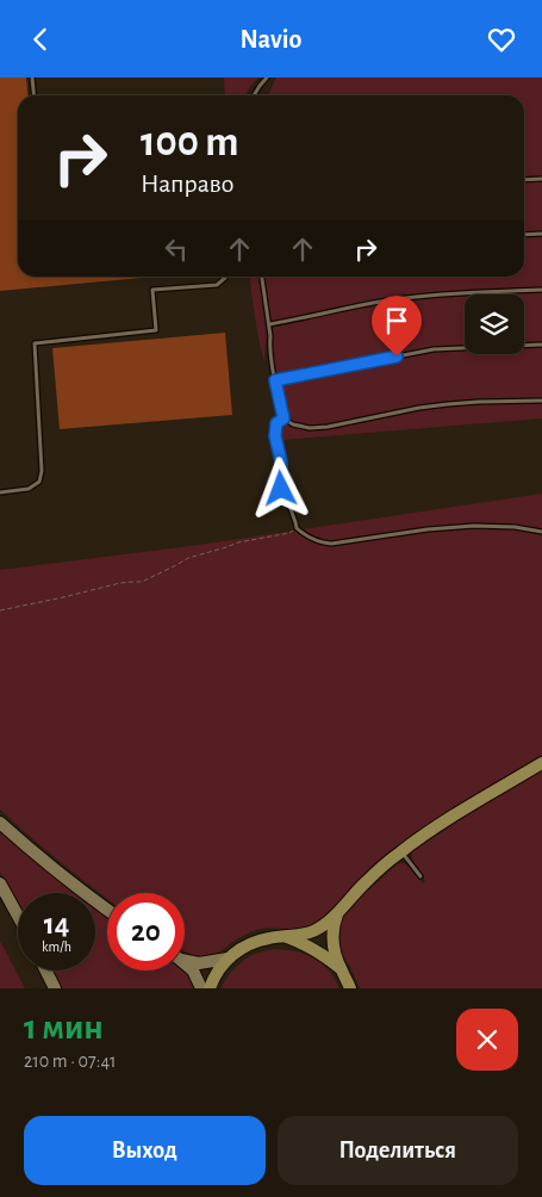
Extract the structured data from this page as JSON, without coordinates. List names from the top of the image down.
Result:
{
  "page": {
    "header": "Navio",
    "turn": ["100 m", "Направо"],
    "speed": "14 km/h",
    "limit": "20",
    "heading": ["1 мин", "210 m · 07:41"],
    "buttons": ["Выход", "Поделиться"]
  }
}
